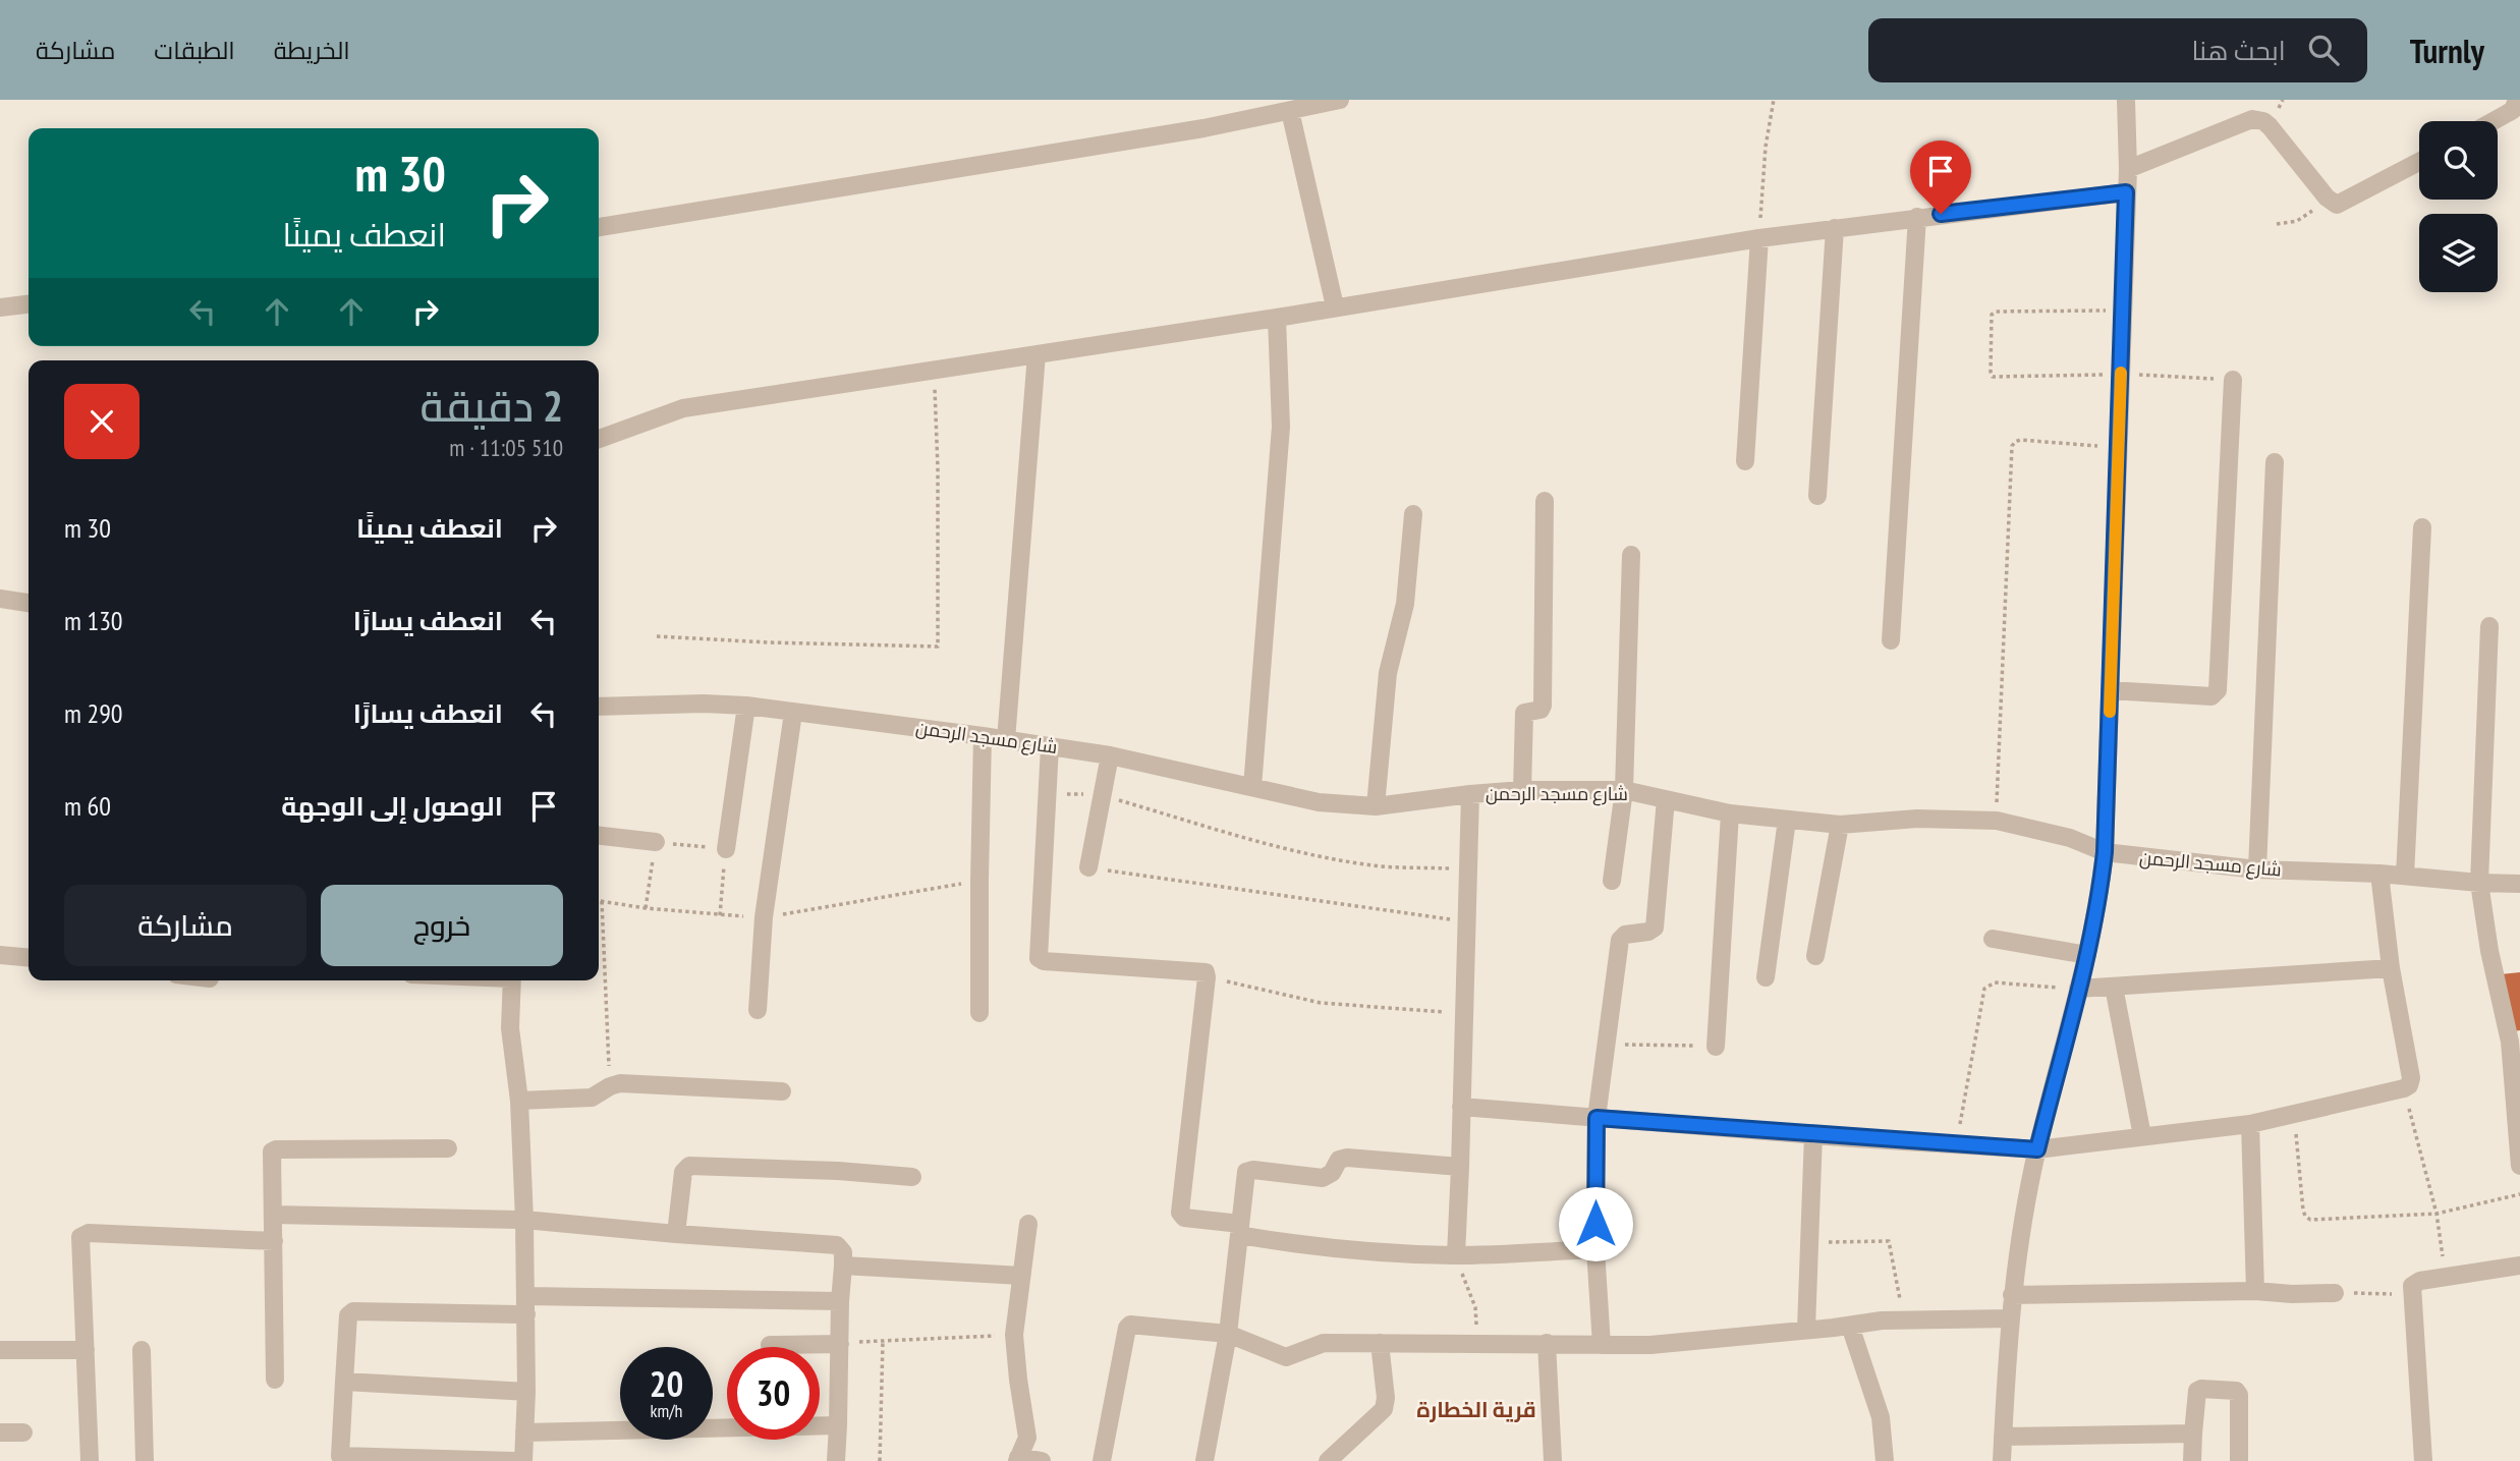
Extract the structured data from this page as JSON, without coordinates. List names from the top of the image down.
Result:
{
  "streets": {
    "street": ["شارع مسجد الرحمن"]
  },
  "districts": ["قرية الخطارة"],
  "page": {
    "header": "Turnly",
    "search": "ابحث هنا",
    "nav": ["الخريطة", "الطبقات", "مشاركة"],
    "turn": ["30 m", "انعطف يمينًا"],
    "heading": ["2 دقيقة", "510 m · 11:05"],
    "list": [
      {
        "name": "انعطف يمينًا",
        "value": "30 m"
      },
      {
        "name": "انعطف يسارًا",
        "value": "130 m"
      },
      {
        "name": "انعطف يسارًا",
        "value": "290 m"
      },
      {
        "name": "الوصول إلى الوجهة",
        "value": "60 m"
      }
    ],
    "buttons": ["خروج", "مشاركة"],
    "speed": "20 km/h",
    "limit": "30"
  }
}
